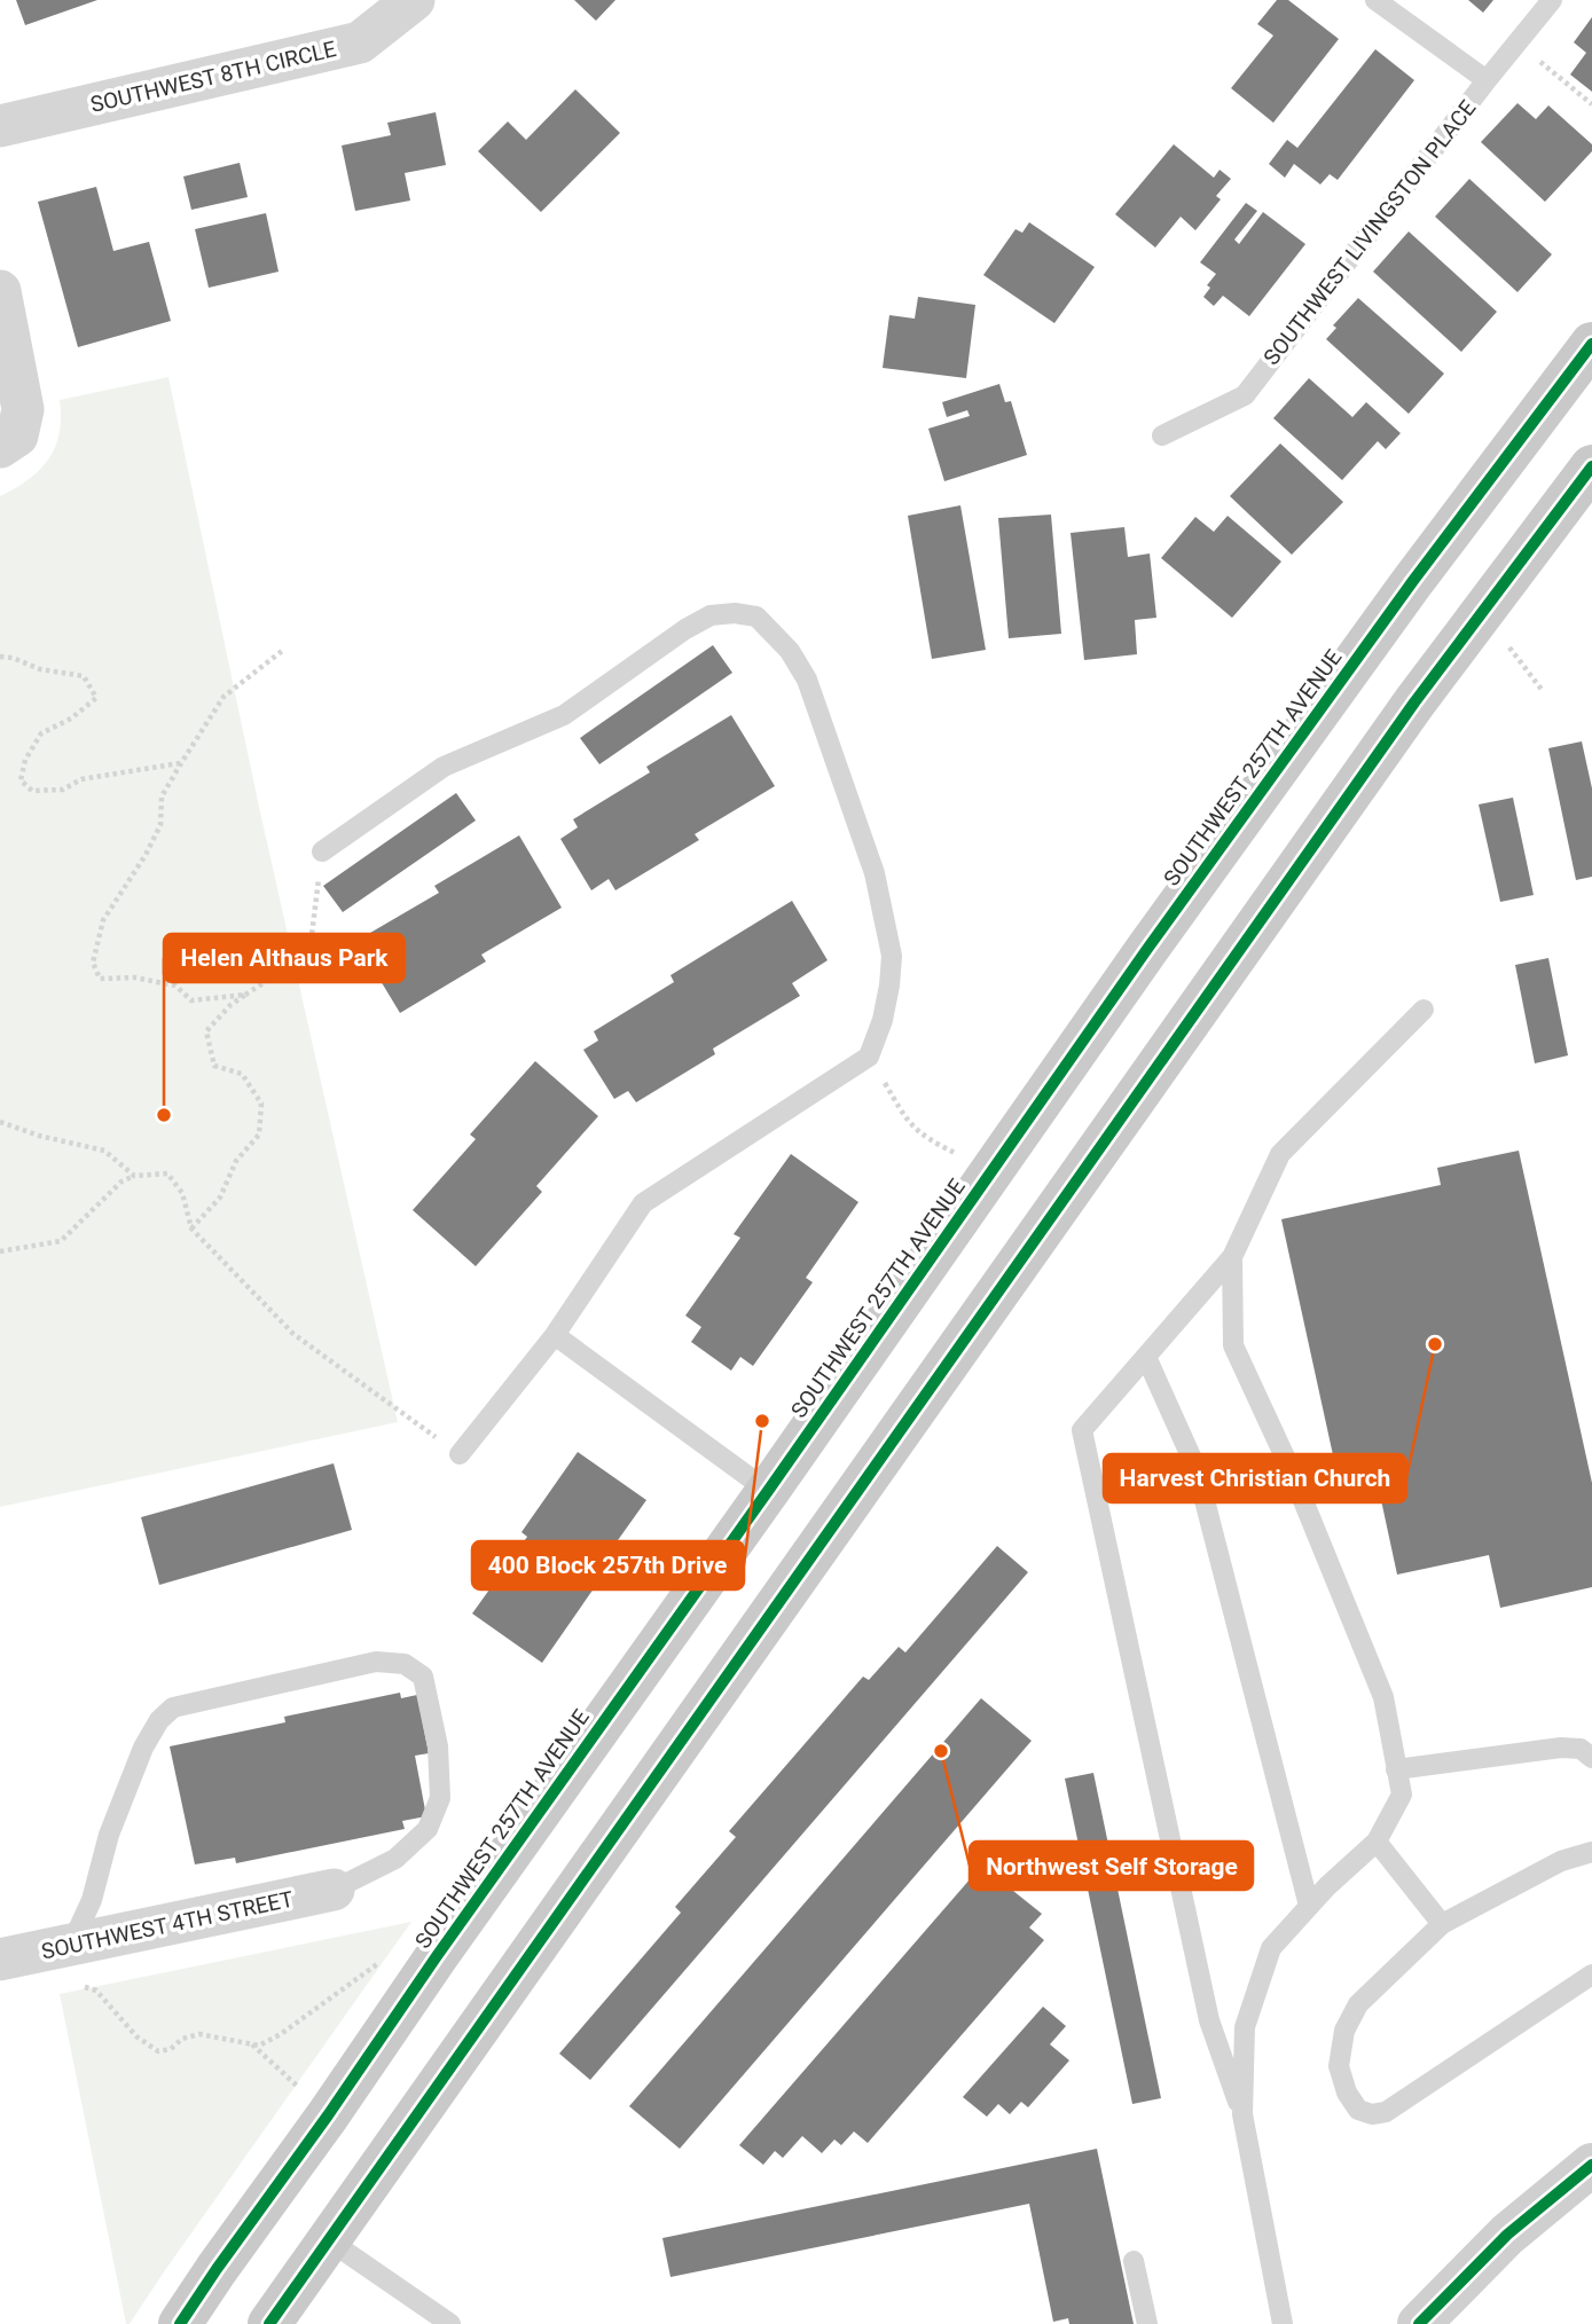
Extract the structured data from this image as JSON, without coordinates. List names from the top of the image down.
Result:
{
  "streets": {
    "main road": ["SOUTHWEST 257TH AVENUE"],
    "street": ["SOUTHWEST 8TH CIRCLE", "SOUTHWEST 4TH STREET"],
    "lane": ["SOUTHWEST LIVINGSTON PLACE"]
  },
  "places": [
    "Helen Althaus Park",
    "Harvest Christian Church",
    "400 Block 257th Drive",
    "Northwest Self Storage"
  ]
}
